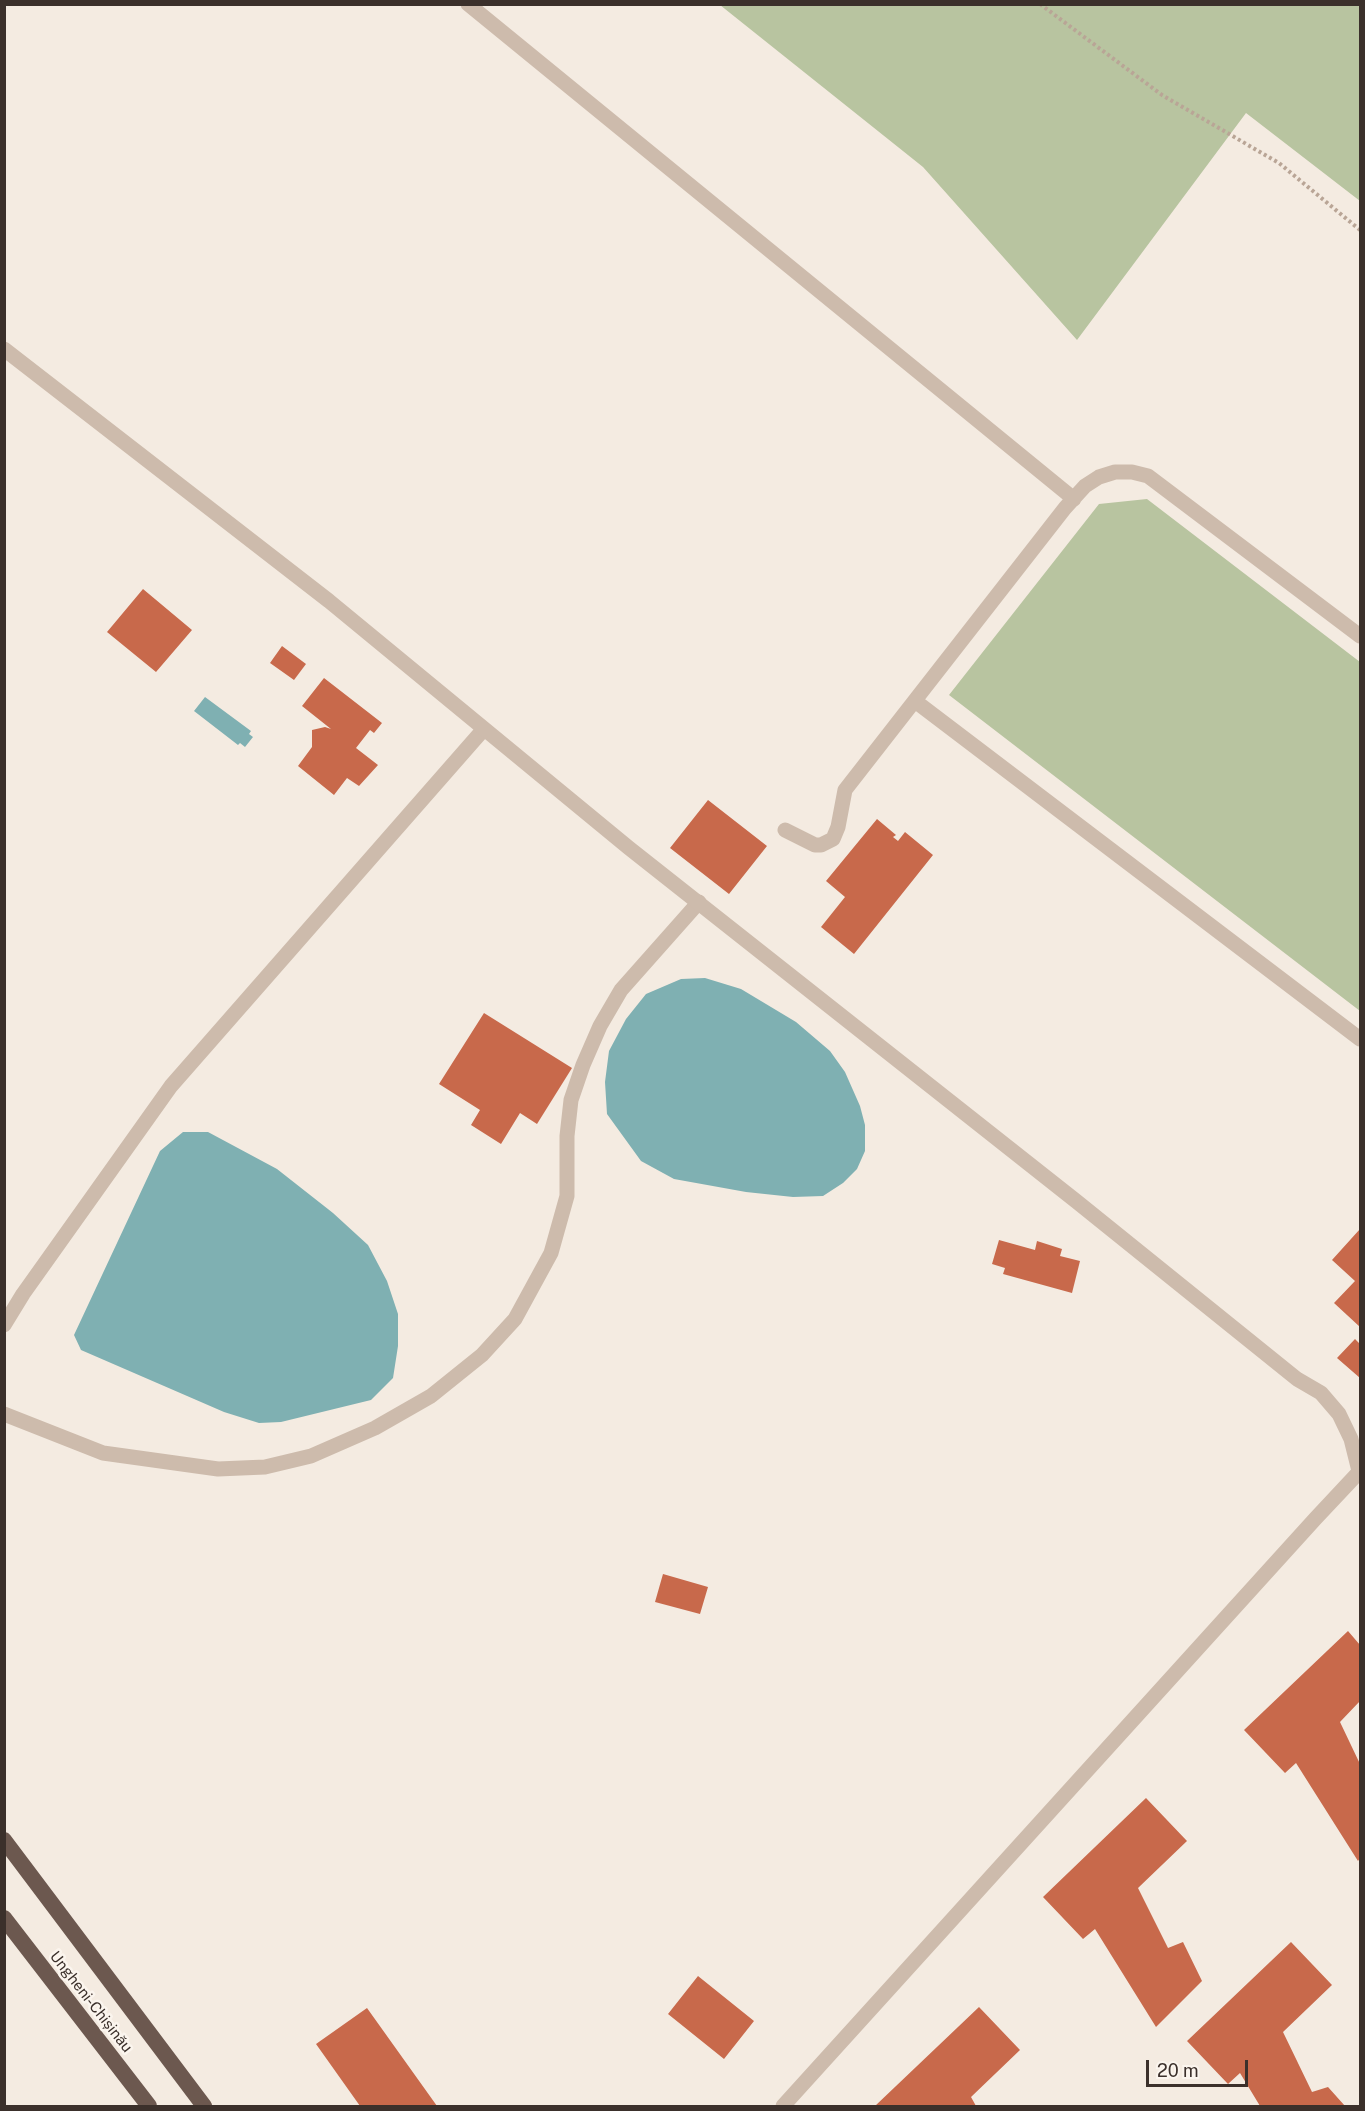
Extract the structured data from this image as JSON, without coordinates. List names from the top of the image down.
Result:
{
  "streets": {
    "highway": ["Ungheni-Chișinău"]
  },
  "scale_bar": "20 m"
}
